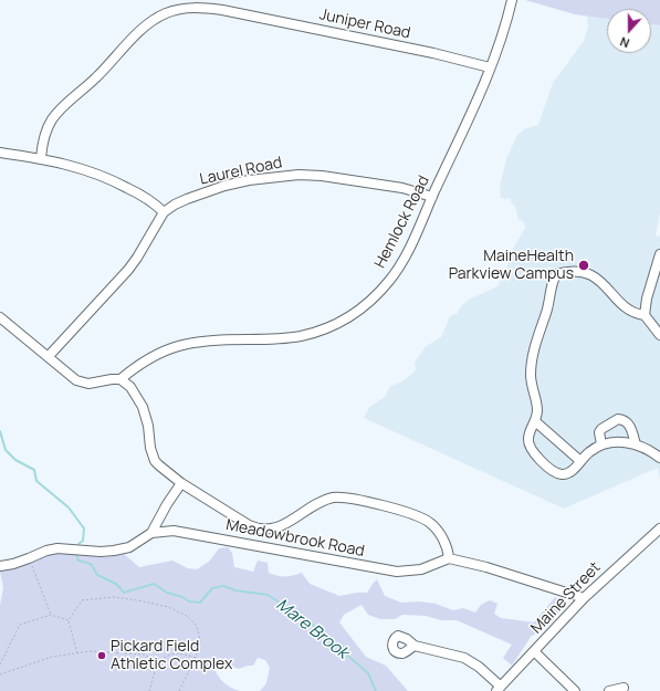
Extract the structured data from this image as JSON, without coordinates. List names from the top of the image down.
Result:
{
  "streets": {
    "street": [
      "Juniper Road",
      "Laurel Road",
      "Hemlock Road",
      "Meadowbrook Road",
      "Maine Street"
    ]
  },
  "crossings": [
    ["Juniper Road", "Hemlock Road"],
    ["Laurel Road", "Hemlock Road"]
  ],
  "water": ["Mare Brook"],
  "places": ["MaineHealth Parkview Campus", "Pickard Field Athletic Complex"],
  "north": "bottom"
}
